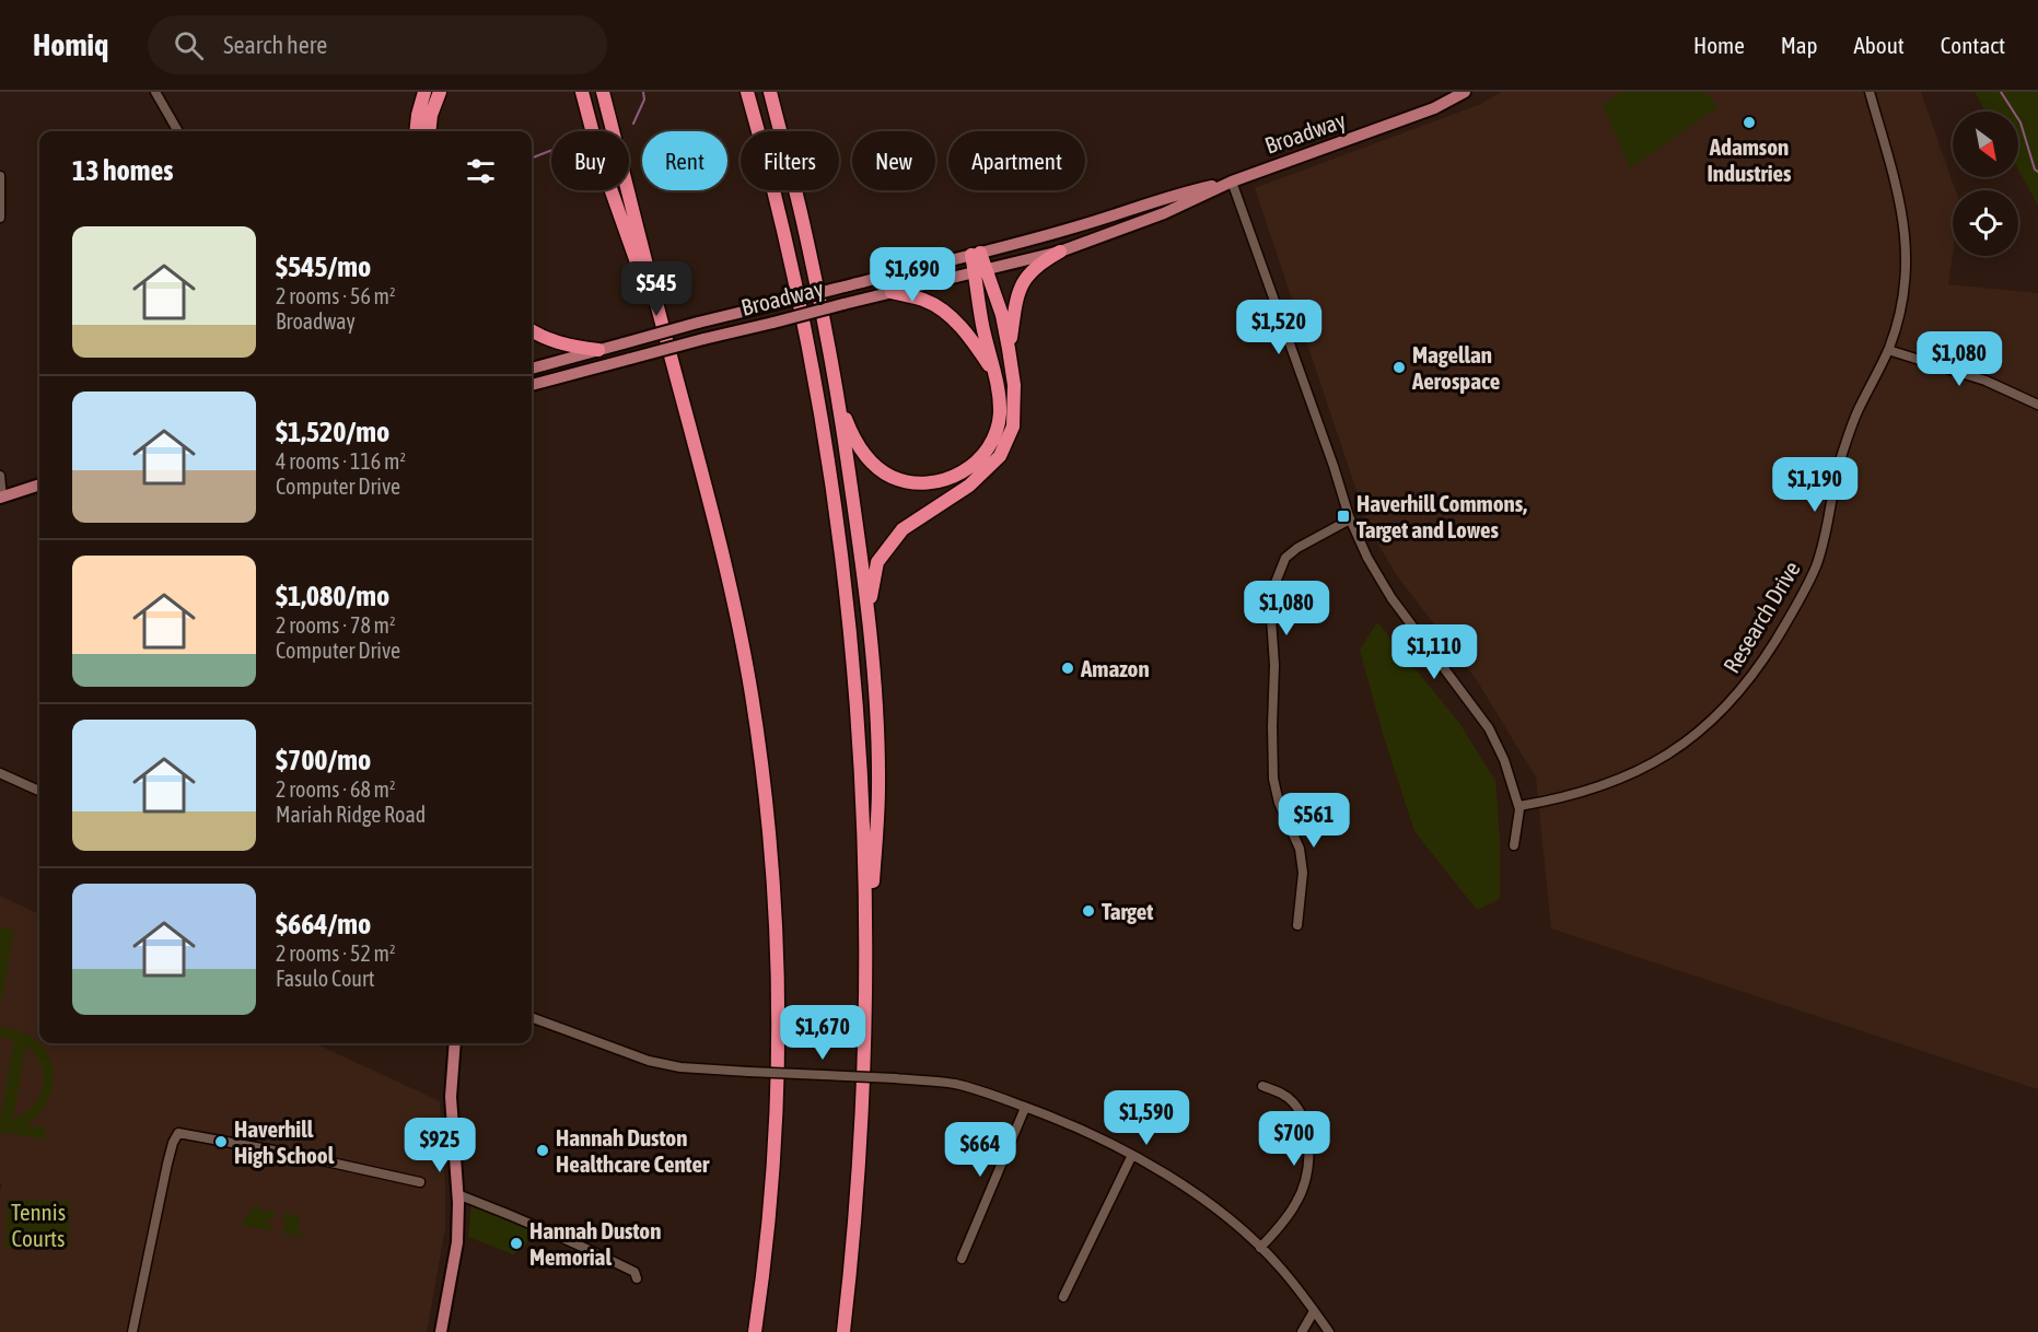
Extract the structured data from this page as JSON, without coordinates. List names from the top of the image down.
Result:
{
  "streets": {
    "main road": ["Broadway"],
    "street": ["Research Drive"]
  },
  "parks": ["Tennis Courts"],
  "places": {
    "other": [
      "Adamson Industries",
      "Magellan Aerospace",
      "Amazon",
      "Target",
      "Haverhill High School",
      "Hannah Duston Healthcare Center",
      "Hannah Duston Memorial"
    ],
    "transit": ["Haverhill Commons, Target and Lowes"]
  },
  "north": "bottom right",
  "page": {
    "header": "Homiq",
    "search": "Search here",
    "nav": [
      "Home",
      "Map",
      "About",
      "Contact"
    ],
    "chip": [
      "Buy",
      "Rent",
      "Filters",
      "New",
      "Apartment"
    ],
    "heading": "13 homes",
    "list": [
      {
        "name": "$545/mo",
        "note": "2 rooms · 56 m² · Broadway"
      },
      {
        "name": "$1,520/mo",
        "note": "4 rooms · 116 m² · Computer Drive"
      },
      {
        "name": "$1,080/mo",
        "note": "2 rooms · 78 m² · Computer Drive"
      },
      {
        "name": "$700/mo",
        "note": "2 rooms · 68 m² · Mariah Ridge Road"
      },
      {
        "name": "$664/mo",
        "note": "2 rooms · 52 m² · Fasulo Court"
      }
    ],
    "price": [
      "$1,690",
      "$545",
      "$1,520",
      "$1,080",
      "$1,190",
      "$1,080",
      "$1,110",
      "$561",
      "$1,670",
      "$1,590",
      "$700",
      "$925",
      "$664"
    ]
  }
}
